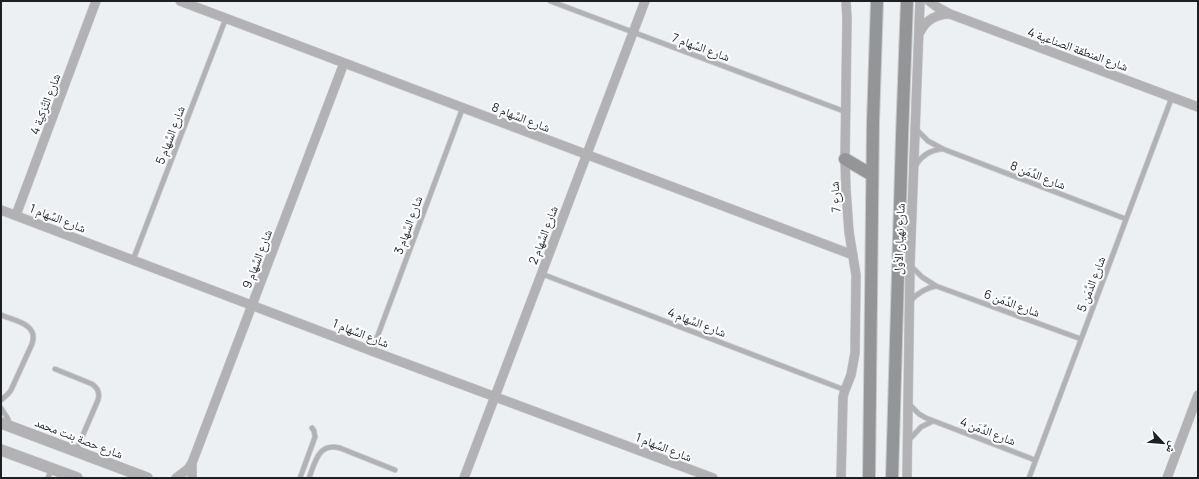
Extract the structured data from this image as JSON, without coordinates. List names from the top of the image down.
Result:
{
  "streets": {
    "main road": ["شارع نهيان الأول"],
    "street": [
      "شارع المنطقة الصناعية 4",
      "شارع التَّزكية 4",
      "شارع السِّهام 8",
      "شارع 7",
      "شارع السِّهام 1",
      "شارع السِّهام 2",
      "شارع السِّهام 9",
      "شارع حصة بنت محمد"
    ],
    "lane": [
      "شارع السِّهام 7",
      "شارع السِّهام 5",
      "شارع الدِّمَن 8",
      "شارع السِّهام 3",
      "شارع الدِّمَن 5",
      "شارع الدِّمَن 6",
      "شارع السِّهام 4",
      "شارع الدِّمَن 4"
    ]
  },
  "crossings": [
    ["شارع السِّهام 7", "شارع 7"],
    ["شارع السِّهام 7", "شارع السِّهام 2"],
    ["شارع المنطقة الصناعية 4", "شارع الدِّمَن 5"],
    ["شارع التَّزكية 4", "شارع السِّهام 1"],
    ["شارع السِّهام 8", "شارع السِّهام 5"],
    ["شارع السِّهام 8", "شارع 7"],
    ["شارع السِّهام 8", "شارع السِّهام 3"],
    ["شارع السِّهام 8", "شارع السِّهام 2"],
    ["شارع السِّهام 8", "شارع السِّهام 9"],
    ["شارع السِّهام 5", "شارع السِّهام 1"],
    ["شارع الدِّمَن 8", "شارع الدِّمَن 5"],
    ["شارع 7", "شارع السِّهام 4"],
    ["شارع السِّهام 1", "شارع السِّهام 3"],
    ["شارع السِّهام 1", "شارع السِّهام 2"],
    ["شارع السِّهام 1", "شارع السِّهام 9"],
    ["شارع السِّهام 2", "شارع السِّهام 4"],
    ["شارع الدِّمَن 5", "شارع الدِّمَن 6"],
    ["شارع الدِّمَن 5", "شارع الدِّمَن 4"]
  ],
  "north": "bottom right"
}
